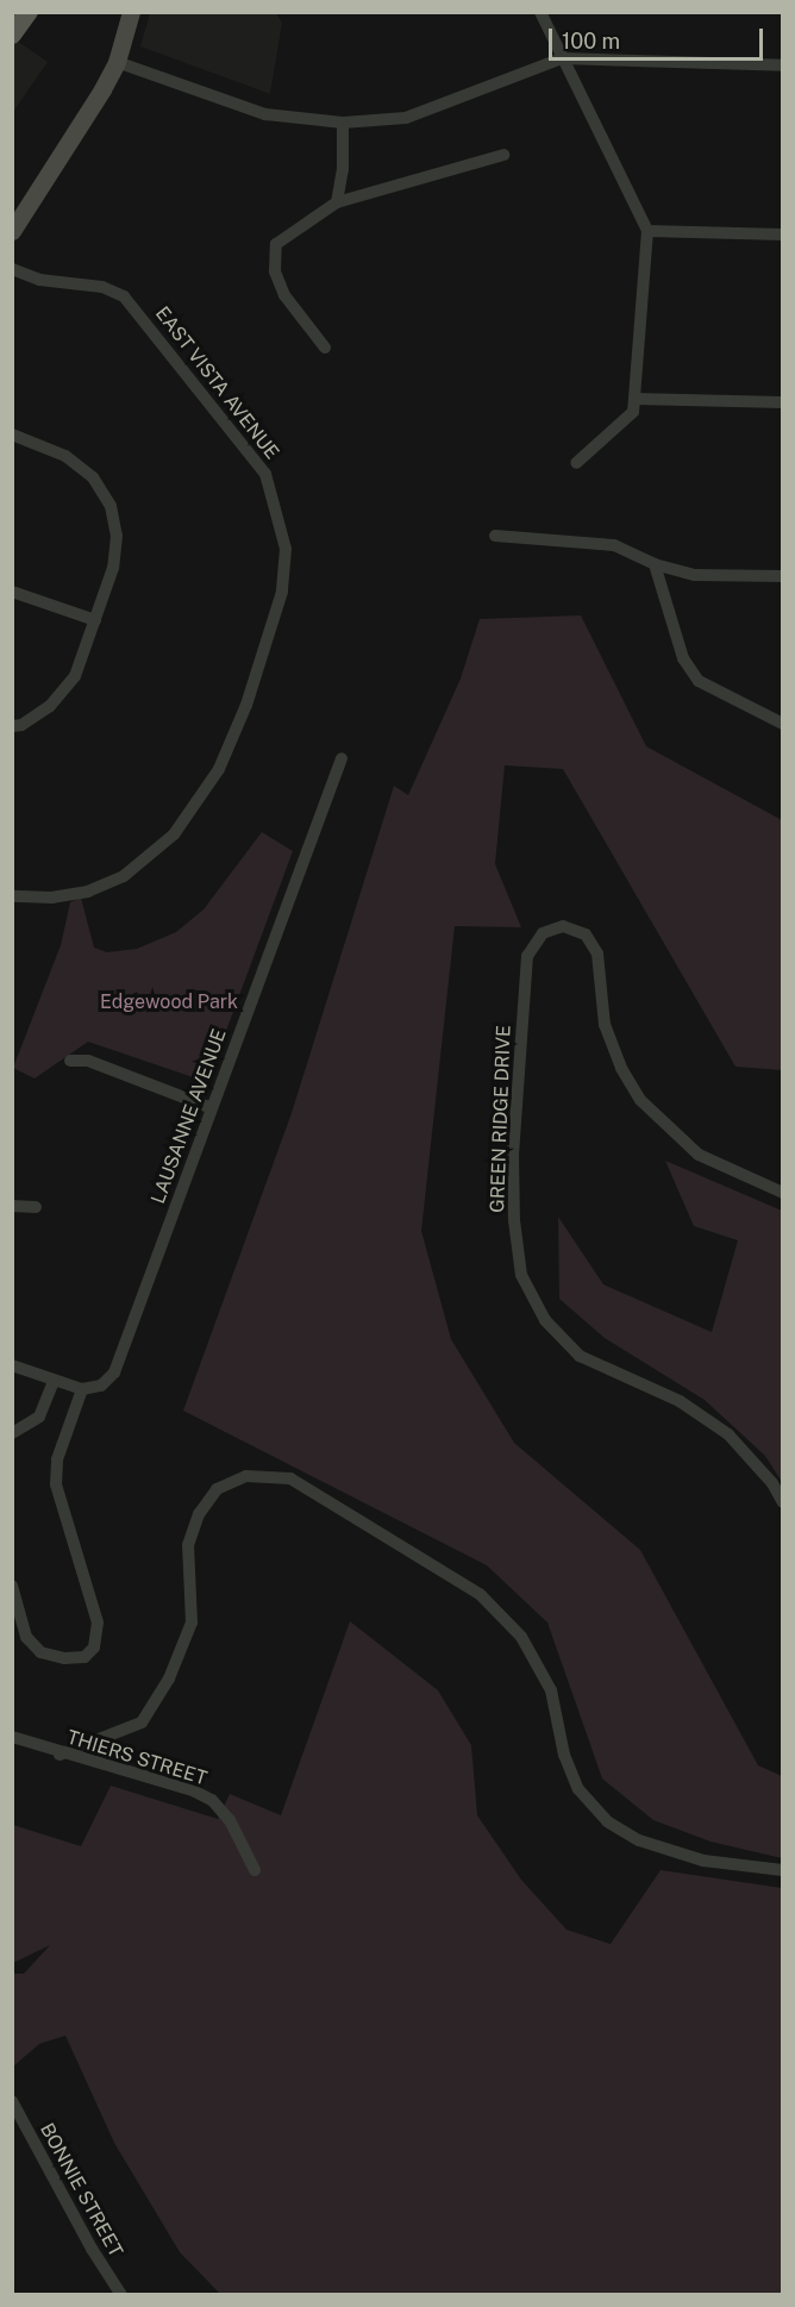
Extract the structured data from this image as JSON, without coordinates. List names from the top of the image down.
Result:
{
  "streets": {
    "street": [
      "EAST VISTA AVENUE",
      "LAUSANNE AVENUE",
      "GREEN RIDGE DRIVE",
      "THIERS STREET",
      "BONNIE STREET"
    ]
  },
  "parks": ["Edgewood Park"],
  "scale_bar": "100 m"
}
